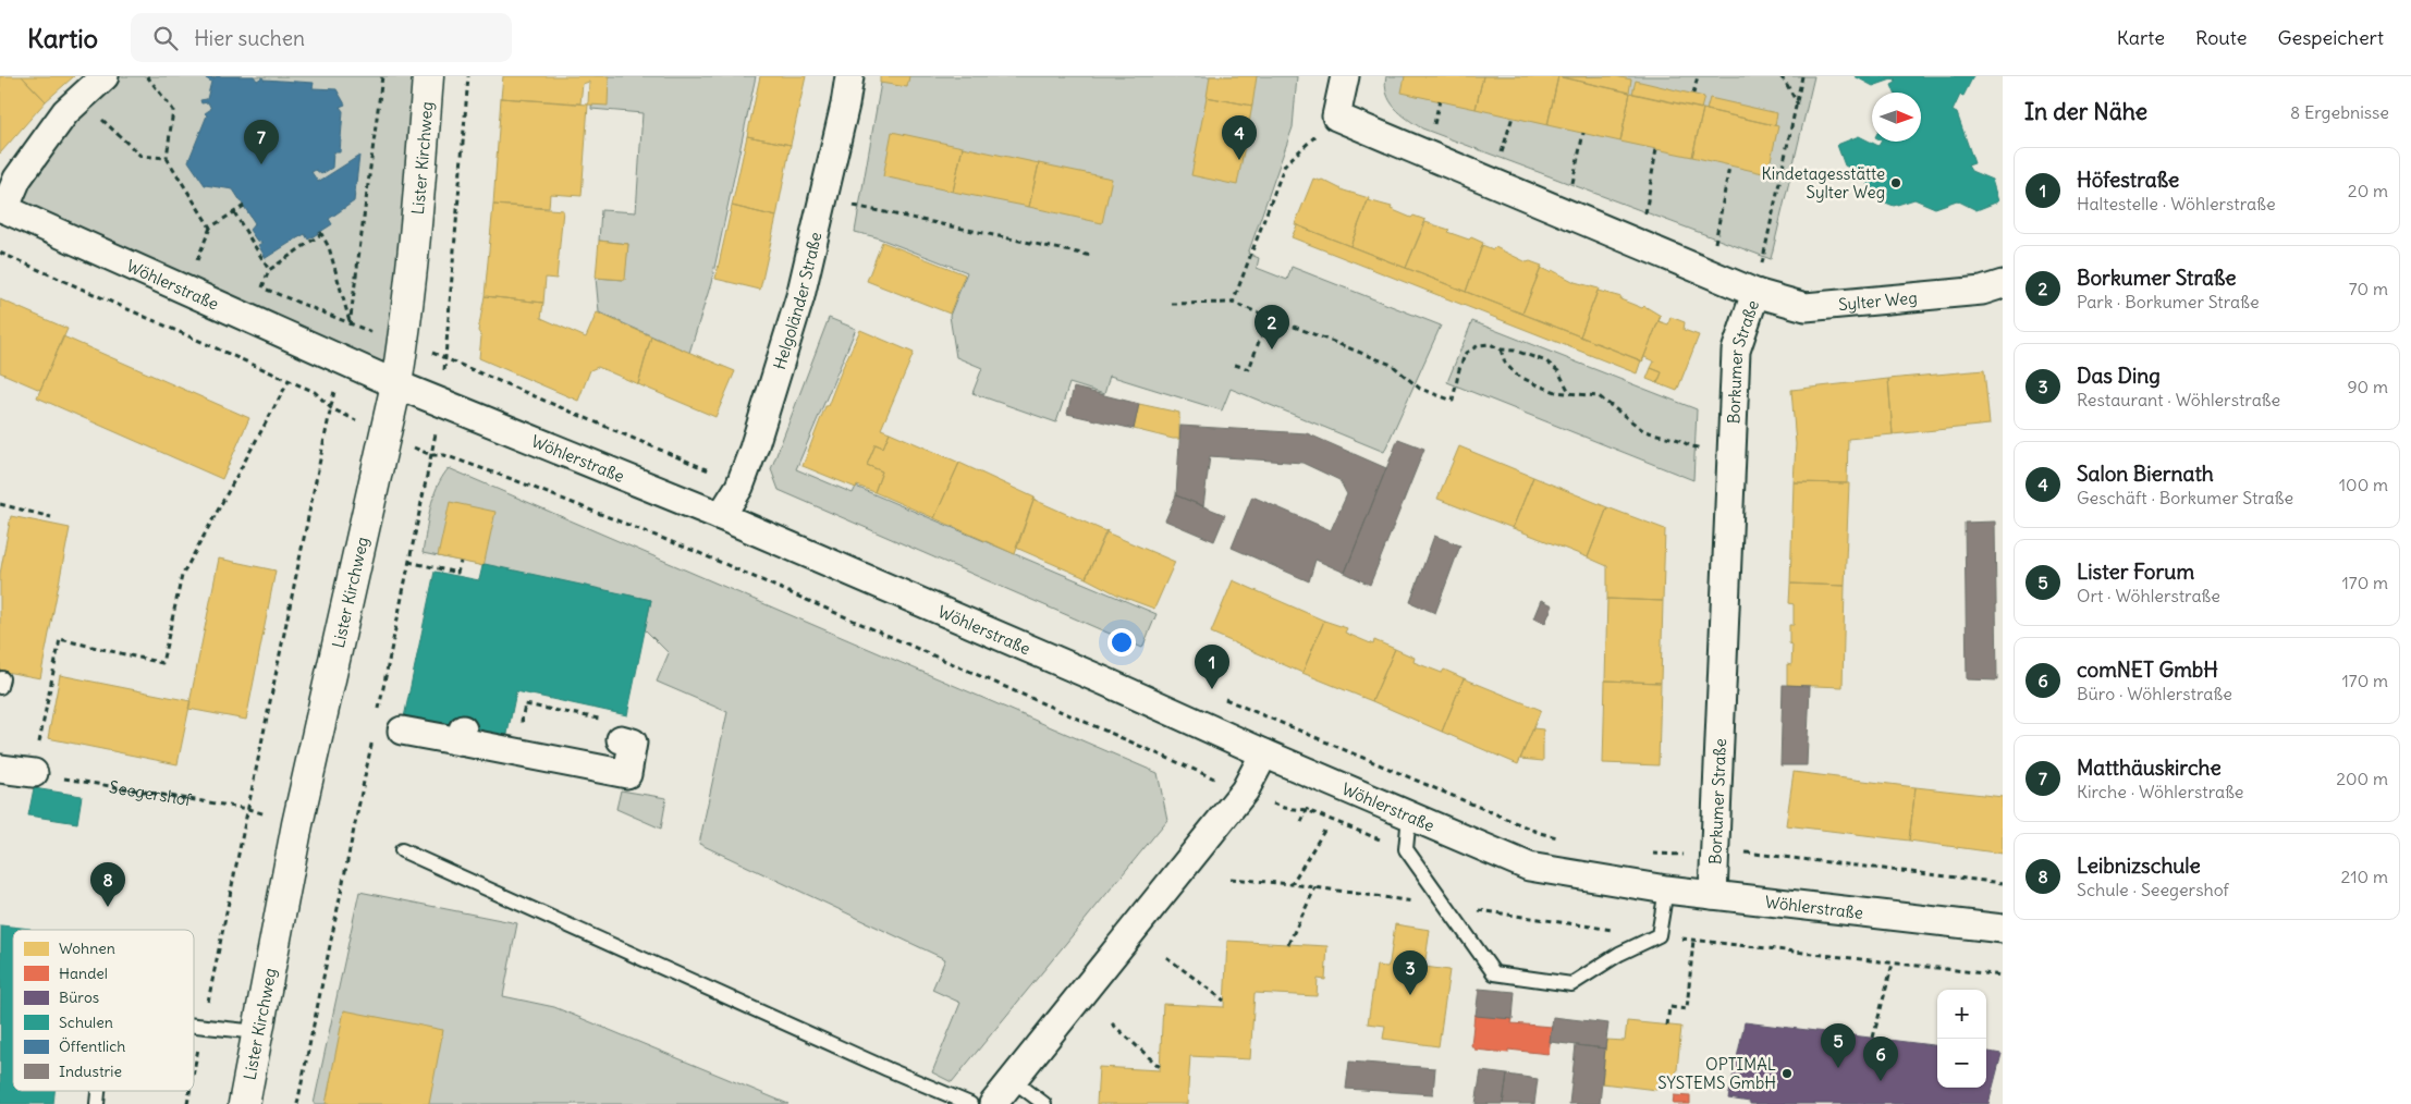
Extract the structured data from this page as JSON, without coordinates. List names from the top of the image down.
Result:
{
  "streets": {
    "street": [
      "Lister Kirchweg",
      "Wöhlerstraße",
      "Helgoländer Straße",
      "Sylter Weg",
      "Borkumer Straße"
    ],
    "path": ["Seegershof"]
  },
  "crossings": [
    ["Lister Kirchweg", "Wöhlerstraße"],
    ["Lister Kirchweg", "Seegershof"],
    ["Wöhlerstraße", "Helgoländer Straße"],
    ["Wöhlerstraße", "Borkumer Straße"],
    ["Sylter Weg", "Borkumer Straße"]
  ],
  "places": ["Kindetagesstätte Sylter Weg", "OPTIMAL SYSTEMS GmbH"],
  "legend": [
    "Wohnen",
    "Handel",
    "Büros",
    "Schulen",
    "Öffentlich",
    "Industrie"
  ],
  "north": "right",
  "page": {
    "header": "Kartio",
    "search": "Hier suchen",
    "nav": ["Karte", "Route", "Gespeichert"],
    "heading": ["In der Nähe", "8 Ergebnisse"],
    "pins": [
      "4",
      "7",
      "2",
      "1",
      "8",
      "3",
      "5",
      "6"
    ],
    "list": [
      {
        "mark": "1",
        "name": "Höfestraße",
        "note": "Haltestelle · Wöhlerstraße",
        "value": "20 m"
      },
      {
        "mark": "2",
        "name": "Borkumer Straße",
        "note": "Park · Borkumer Straße",
        "value": "70 m"
      },
      {
        "mark": "3",
        "name": "Das Ding",
        "note": "Restaurant · Wöhlerstraße",
        "value": "90 m"
      },
      {
        "mark": "4",
        "name": "Salon Biernath",
        "note": "Geschäft · Borkumer Straße",
        "value": "100 m"
      },
      {
        "mark": "5",
        "name": "Lister Forum",
        "note": "Ort · Wöhlerstraße",
        "value": "170 m"
      },
      {
        "mark": "6",
        "name": "comNET GmbH",
        "note": "Büro · Wöhlerstraße",
        "value": "170 m"
      },
      {
        "mark": "7",
        "name": "Matthäuskirche",
        "note": "Kirche · Wöhlerstraße",
        "value": "200 m"
      },
      {
        "mark": "8",
        "name": "Leibnizschule",
        "note": "Schule · Seegershof",
        "value": "210 m"
      }
    ],
    "map_buttons": ["+", "−"]
  }
}
